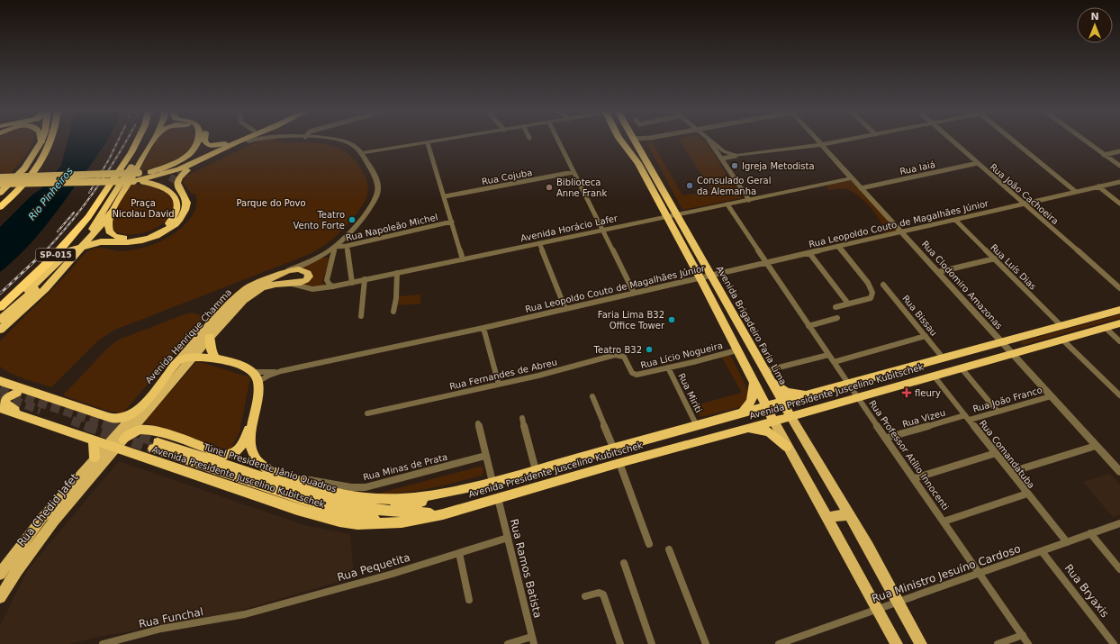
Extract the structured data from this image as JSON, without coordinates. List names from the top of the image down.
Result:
{
  "streets": {
    "highway": [
      "SP-015",
      "Avenida Brigadeiro Faria Lima",
      "Avenida Henrique Chamma",
      "Avenida Presidente Juscelino Kubitschek",
      "Túnel Presidente Jânio Quadros"
    ],
    "main road": ["Rua Chedid Jafet"],
    "street": [
      "Rua Iaiá",
      "Rua Cojuba",
      "Rua João Cachoeira",
      "Rua Leopoldo Couto de Magalhães Júnior",
      "Rua Napoleão Michel",
      "Avenida Horácio Lafer",
      "Rua Luís Dias",
      "Rua Clodomiro Amazonas",
      "Rua Bissau",
      "Rua Lício Nogueira",
      "Rua Fernandes de Abreu",
      "Rua Miriti",
      "Rua João Franco",
      "Rua Vizeu",
      "Rua Comandatuba",
      "Rua Professor Atílio Innocenti",
      "Rua Minas de Prata",
      "Rua Pequetita",
      "Rua Ramos Batista",
      "Rua Ministro Jesuíno Cardoso",
      "Rua Bryaxis",
      "Rua Funchal"
    ]
  },
  "crossings": [
    ["Rua Iaiá", "Rua João Cachoeira"],
    ["Rua Iaiá", "Rua Clodomiro Amazonas"],
    ["Rua João Cachoeira", "Rua Leopoldo Couto de Magalhães Júnior"],
    ["Rua Leopoldo Couto de Magalhães Júnior", "Rua Luís Dias"],
    ["Rua Leopoldo Couto de Magalhães Júnior", "Rua Clodomiro Amazonas"],
    ["Rua Leopoldo Couto de Magalhães Júnior", "Avenida Brigadeiro Faria Lima"],
    ["Rua Leopoldo Couto de Magalhães Júnior", "Rua Professor Atílio Innocenti"],
    ["Avenida Horácio Lafer", "Rua Clodomiro Amazonas"],
    ["Avenida Horácio Lafer", "Avenida Brigadeiro Faria Lima"],
    ["Avenida Horácio Lafer", "Avenida Henrique Chamma"],
    ["Avenida Horácio Lafer", "Rua Professor Atílio Innocenti"],
    ["Rua Luís Dias", "Avenida Presidente Juscelino Kubitschek"],
    ["Rua Clodomiro Amazonas", "Avenida Presidente Juscelino Kubitschek"],
    ["Rua Clodomiro Amazonas", "Rua João Franco"],
    ["Rua Bissau", "Avenida Presidente Juscelino Kubitschek"],
    ["Avenida Brigadeiro Faria Lima", "Avenida Presidente Juscelino Kubitschek"],
    ["Avenida Brigadeiro Faria Lima", "Rua Ministro Jesuíno Cardoso"],
    ["Avenida Henrique Chamma", "Avenida Presidente Juscelino Kubitschek"],
    ["Avenida Henrique Chamma", "Rua Chedid Jafet"],
    ["Rua Lício Nogueira", "Rua Fernandes de Abreu"],
    ["Rua Lício Nogueira", "Rua Miriti"],
    ["Avenida Presidente Juscelino Kubitschek", "Rua Miriti"],
    ["Avenida Presidente Juscelino Kubitschek", "Rua Comandatuba"],
    ["Avenida Presidente Juscelino Kubitschek", "Rua Professor Atílio Innocenti"],
    ["Avenida Presidente Juscelino Kubitschek", "Rua Minas de Prata"],
    ["Avenida Presidente Juscelino Kubitschek", "Túnel Presidente Jânio Quadros"],
    ["Avenida Presidente Juscelino Kubitschek", "Rua Chedid Jafet"],
    ["Avenida Presidente Juscelino Kubitschek", "Rua Ramos Batista"],
    ["Rua João Franco", "Rua Vizeu"],
    ["Rua João Franco", "Rua Comandatuba"],
    ["Rua Vizeu", "Rua Comandatuba"],
    ["Rua Vizeu", "Rua Professor Atílio Innocenti"],
    ["Rua Comandatuba", "Rua Ministro Jesuíno Cardoso"],
    ["Rua Professor Atílio Innocenti", "Rua Ministro Jesuíno Cardoso"],
    ["Rua Pequetita", "Rua Ramos Batista"],
    ["Rua Pequetita", "Rua Funchal"],
    ["Rua Ministro Jesuíno Cardoso", "Rua Bryaxis"]
  ],
  "water": ["Rio Pinheiros"],
  "parks": ["Praça Nicolau David", "Parque do Povo"],
  "places": {
    "other": [
      "Igreja Metodista",
      "Consulado Geral da Alemanha",
      "Biblioteca Anne Frank",
      "Teatro Vento Forte",
      "Faria Lima B32 Office Tower",
      "Teatro B32"
    ],
    "health": ["fleury"]
  },
  "north": "top"
}
